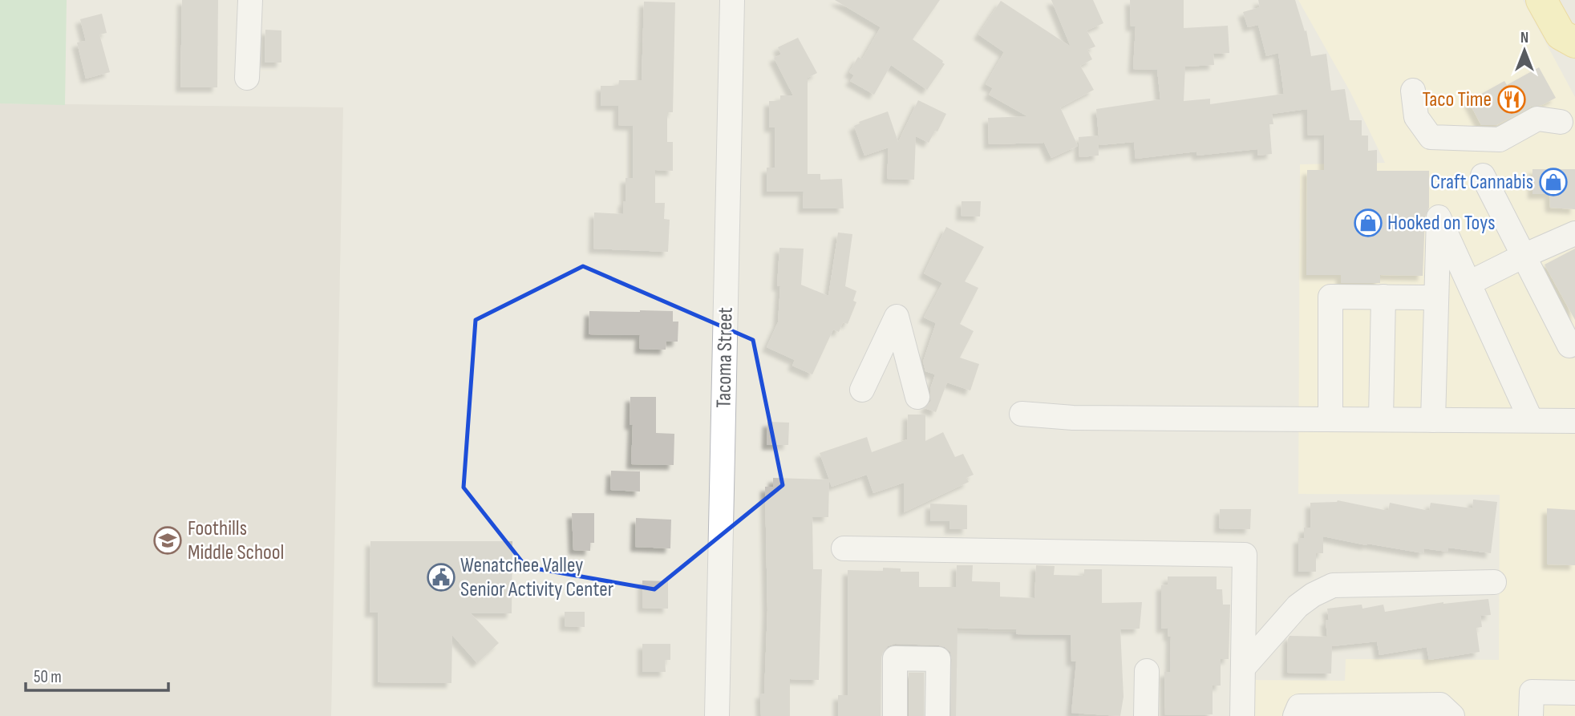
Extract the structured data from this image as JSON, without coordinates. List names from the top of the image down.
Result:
{
  "streets": {
    "street": ["Tacoma Street"]
  },
  "places": {
    "restaurant": ["Taco Time"],
    "shop": ["Craft Cannabis", "Hooked on Toys"],
    "school or university": ["Foothills Middle School"],
    "public building": ["Wenatchee Valley Senior Activity Center"]
  },
  "scale_bar": "50 m",
  "north": "top"
}
